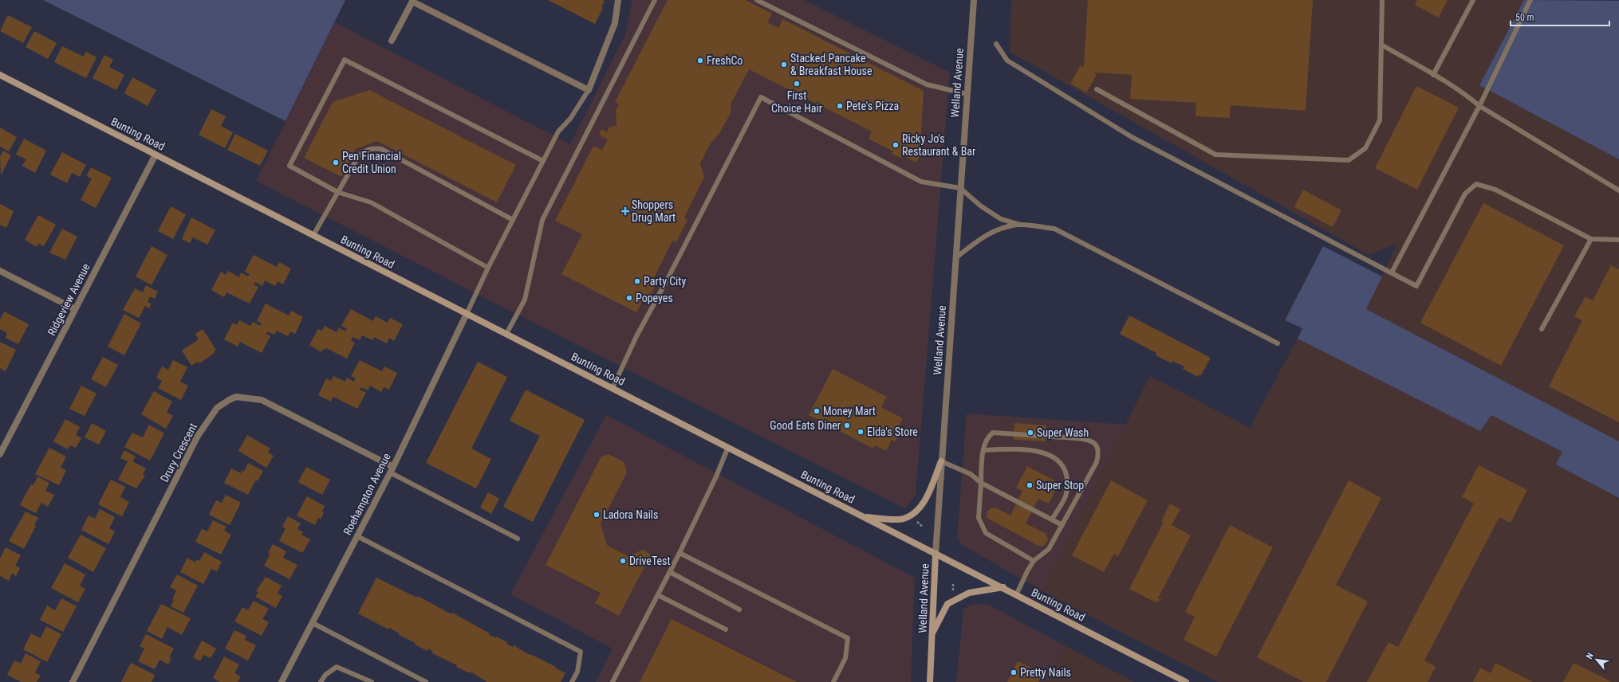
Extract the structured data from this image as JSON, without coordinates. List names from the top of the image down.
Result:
{
  "streets": {
    "main road": ["Welland Avenue", "Bunting Road"],
    "street": ["Ridgeview Avenue", "Drury Crescent", "Roehampton Avenue"]
  },
  "crossings": [
    ["Welland Avenue", "Bunting Road"],
    ["Bunting Road", "Ridgeview Avenue"],
    ["Bunting Road", "Roehampton Avenue"],
    ["Drury Crescent", "Roehampton Avenue"]
  ],
  "places": {
    "other": [
      "FreshCo",
      "Stacked Pancake & Breakfast House",
      "First Choice Hair",
      "Pete's Pizza",
      "Ricky Jo's Restaurant & Bar",
      "Pen Financial Credit Union",
      "Party City",
      "Popeyes",
      "Money Mart",
      "Good Eats Diner",
      "Elda's Store",
      "Super Wash",
      "Super Stop",
      "Ladora Nails",
      "DriveTest",
      "Pretty Nails"
    ],
    "health": ["Shoppers Drug Mart"]
  },
  "scale_bar": "50 m",
  "north": "top left"
}
